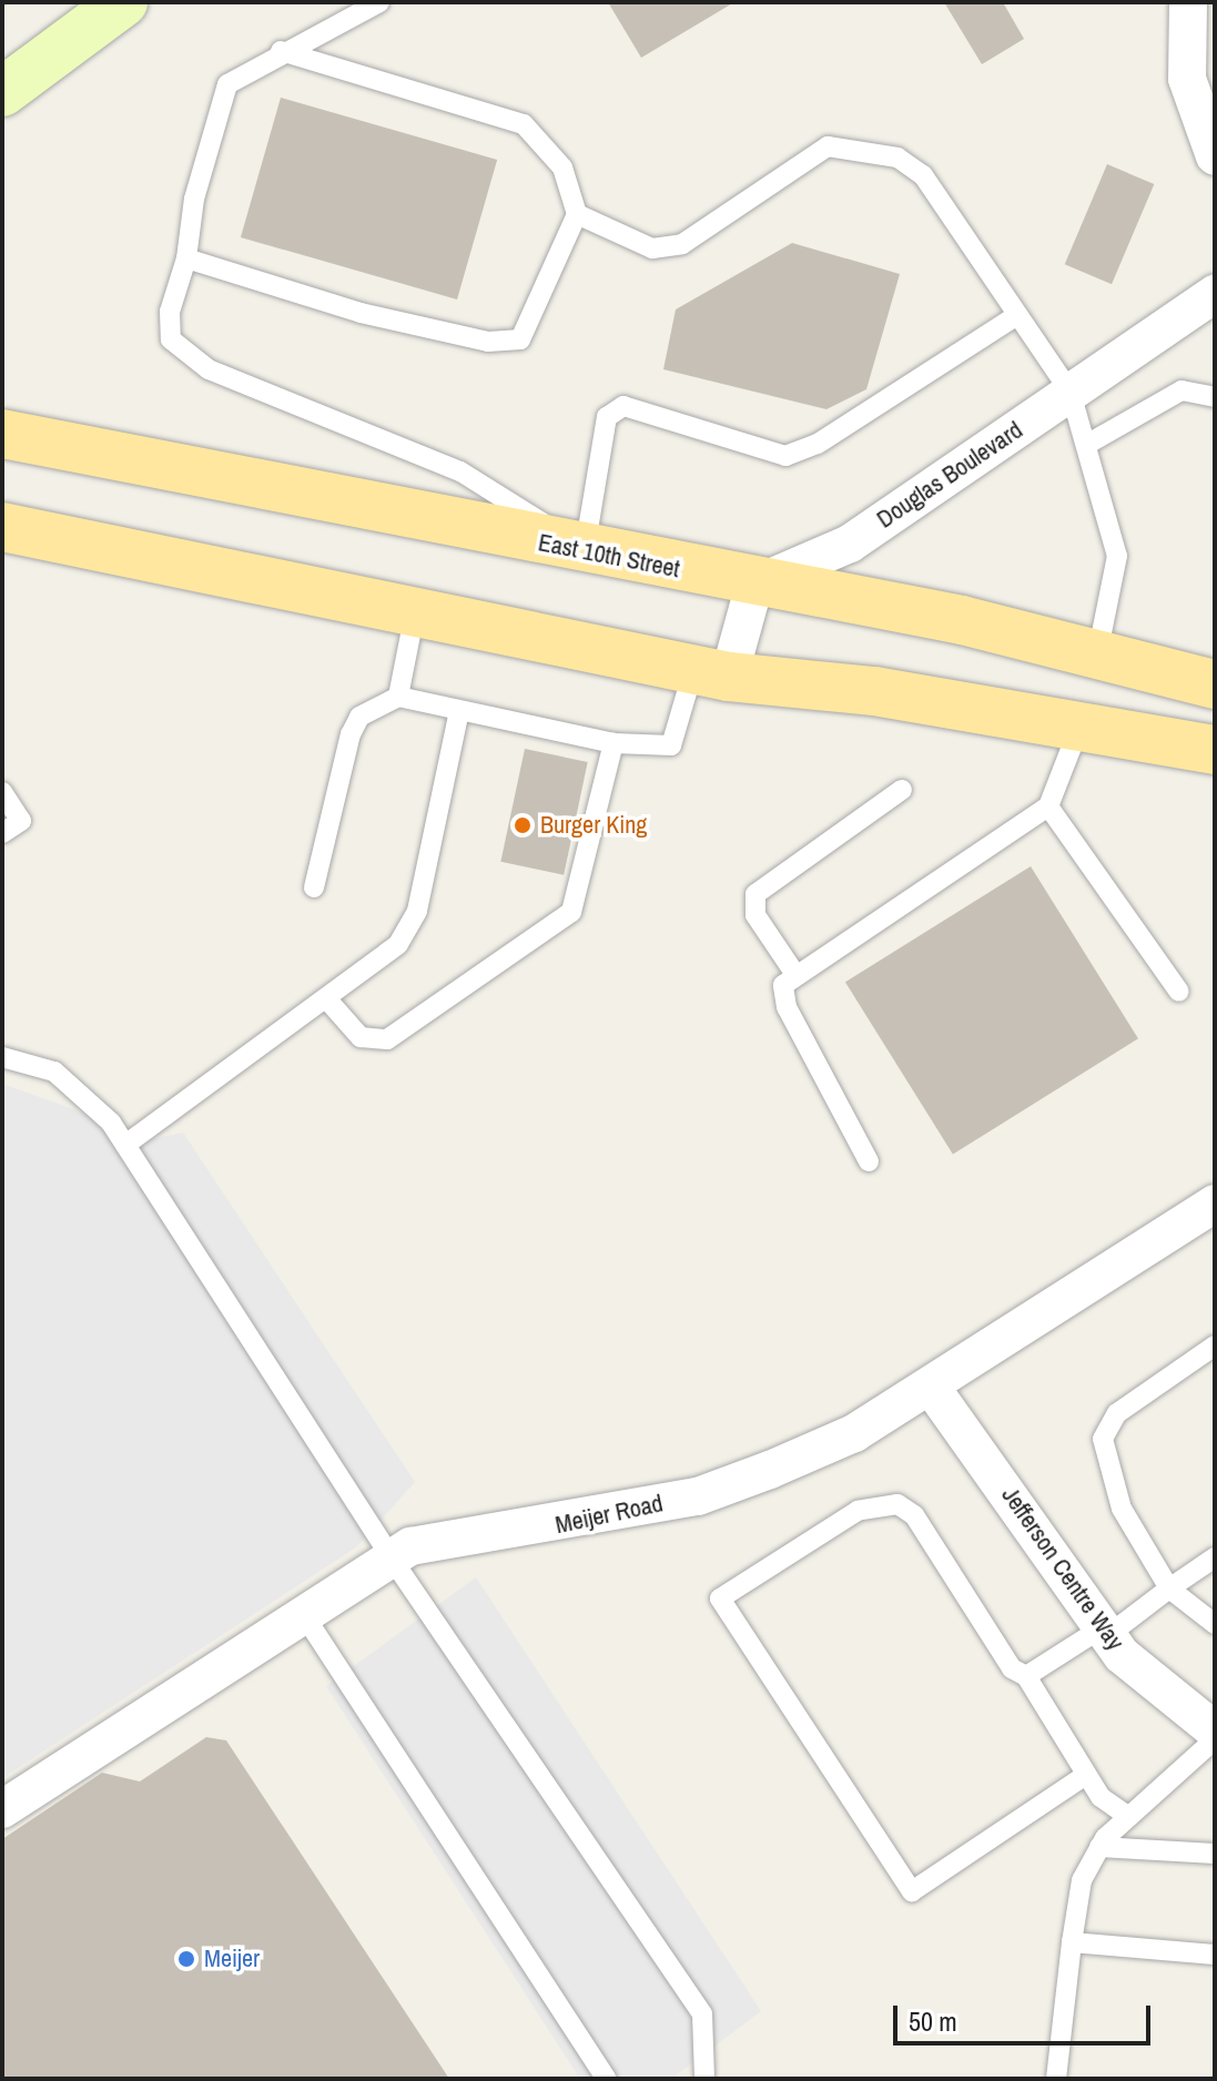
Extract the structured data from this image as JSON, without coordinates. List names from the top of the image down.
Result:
{
  "streets": {
    "main road": ["East 10th Street"],
    "street": ["Douglas Boulevard", "Meijer Road", "Jefferson Centre Way"]
  },
  "crossings": [
    ["Douglas Boulevard", "East 10th Street"],
    ["Meijer Road", "Jefferson Centre Way"]
  ],
  "places": ["Burger King", "Meijer"],
  "scale_bar": "50 m"
}
